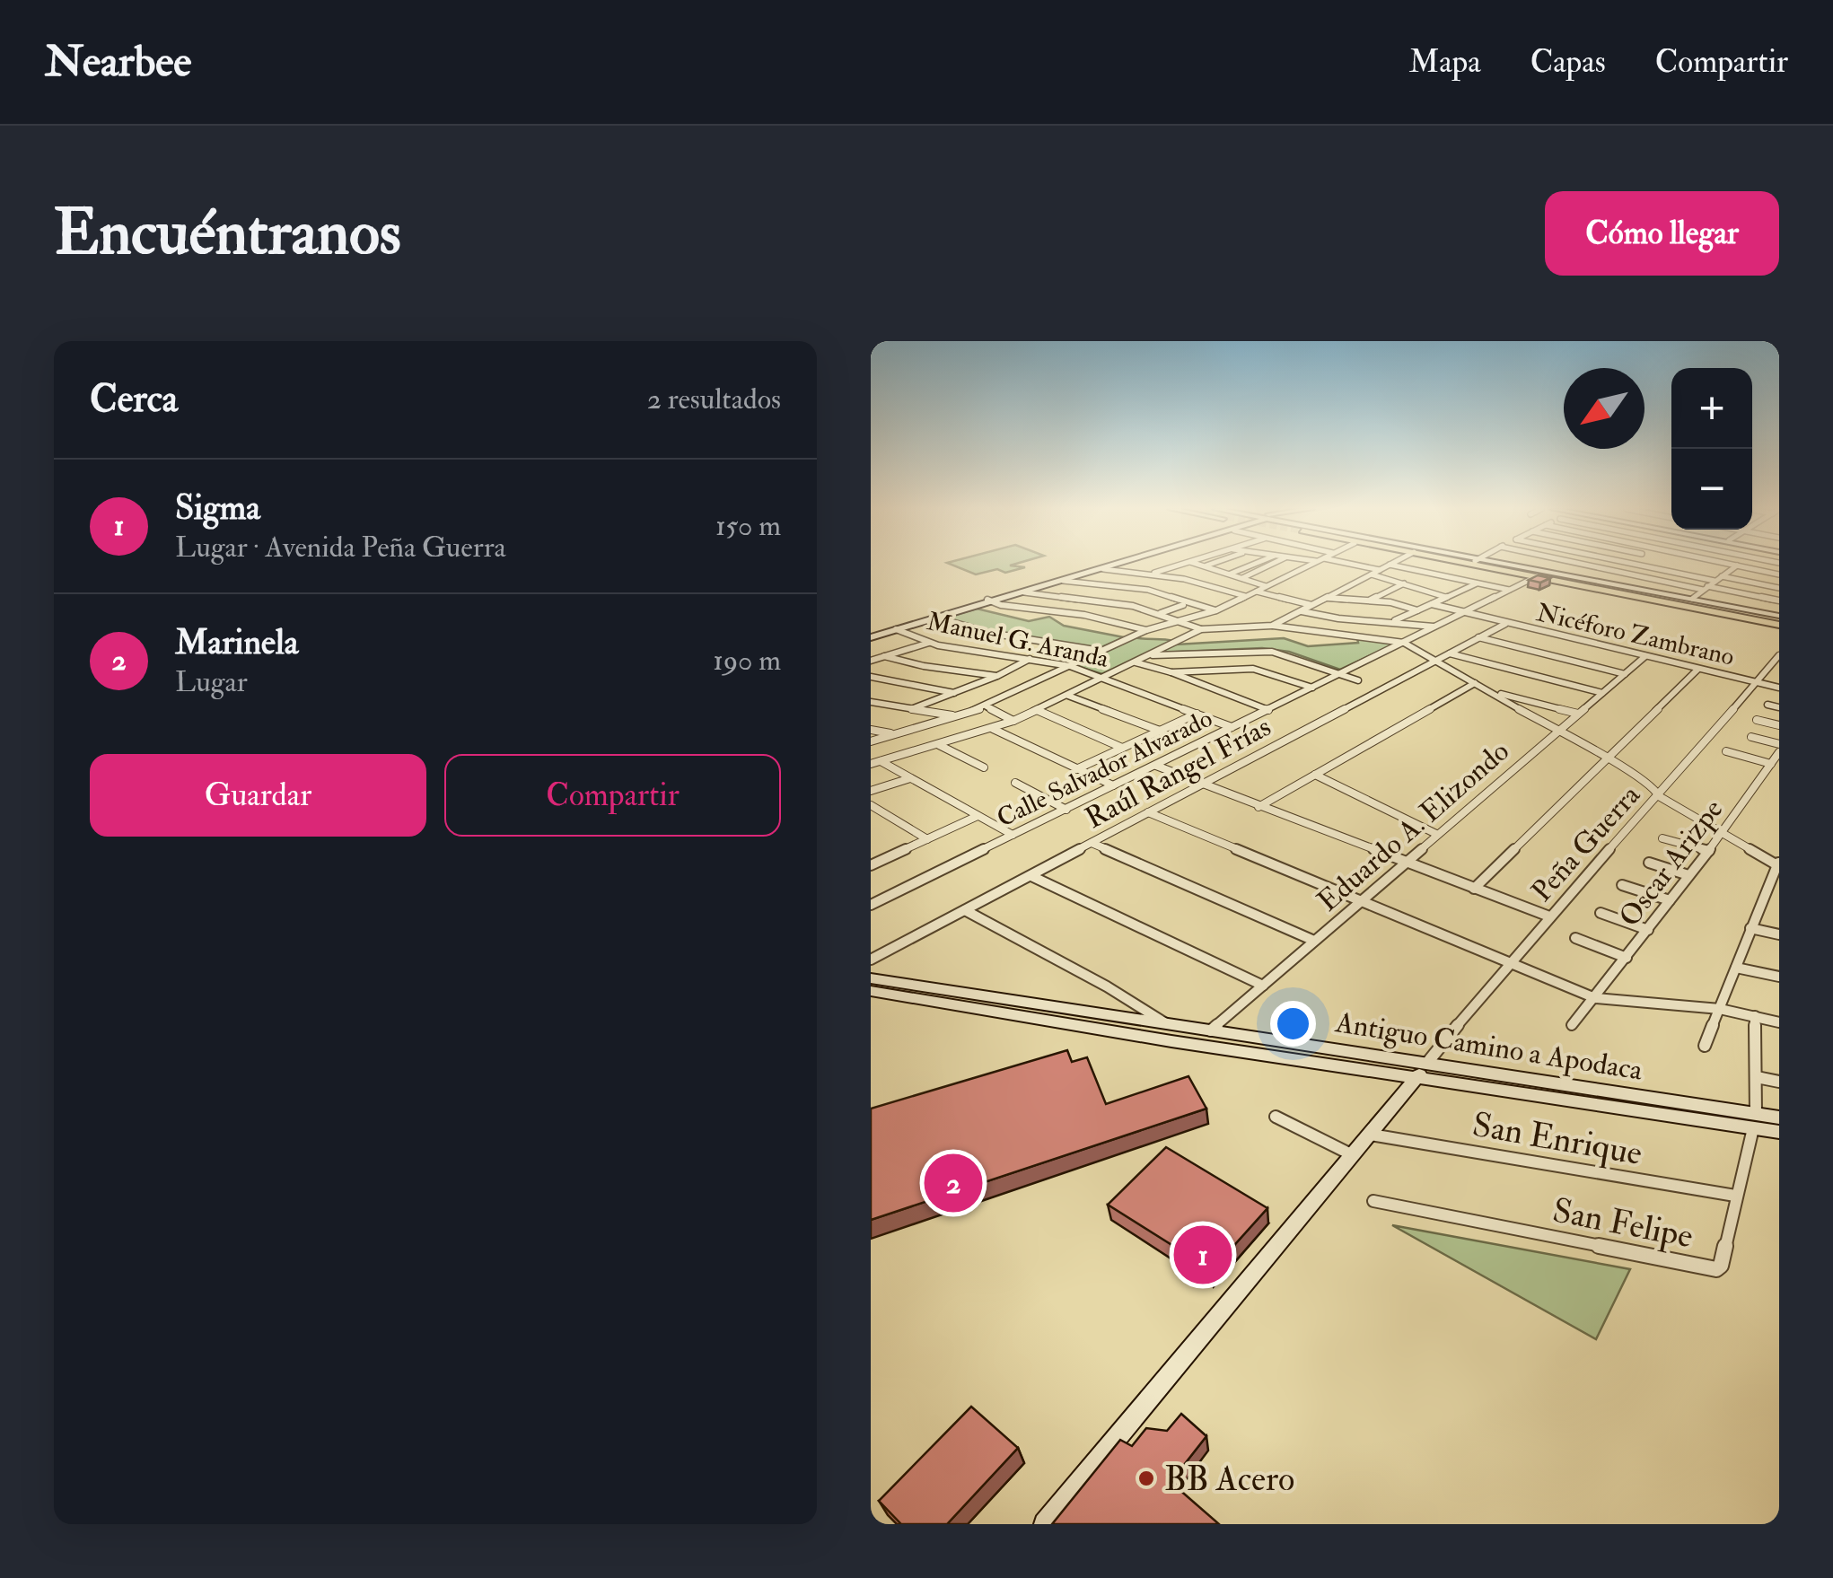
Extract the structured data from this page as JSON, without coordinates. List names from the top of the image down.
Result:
{
  "streets": {
    "street": [
      "Nicéforo Zambrano",
      "Manuel G. Aranda",
      "Calle Salvador Alvarado",
      "Raúl Rangel Frías",
      "Eduardo A. Elizondo",
      "Peña Guerra",
      "Oscar Arizpe",
      "Antiguo Camino a Apodaca",
      "San Enrique",
      "San Felipe"
    ]
  },
  "crossings": [
    ["Nicéforo Zambrano", "Calle Salvador Alvarado"],
    ["Nicéforo Zambrano", "Raúl Rangel Frías"],
    ["Nicéforo Zambrano", "Eduardo A. Elizondo"],
    ["Nicéforo Zambrano", "Peña Guerra"],
    ["Manuel G. Aranda", "Calle Salvador Alvarado"],
    ["Eduardo A. Elizondo", "Antiguo Camino a Apodaca"],
    ["Peña Guerra", "Antiguo Camino a Apodaca"],
    ["San Enrique", "San Felipe"]
  ],
  "places": ["BB Acero"],
  "north": "bottom left",
  "page": {
    "header": "Nearbee",
    "nav": ["Mapa", "Capas", "Compartir"],
    "buttons": [
      "Cómo llegar",
      ["Guardar", "Compartir"]
    ],
    "title": "Encuéntranos",
    "heading": ["Cerca", "2 resultados"],
    "map_buttons": ["+", "−"],
    "list": [
      {
        "mark": "1",
        "name": "Sigma",
        "note": "Lugar · Avenida Peña Guerra",
        "value": "150 m"
      },
      {
        "mark": "2",
        "name": "Marinela",
        "note": "Lugar",
        "value": "190 m"
      }
    ],
    "pins": ["2", "1"]
  }
}
